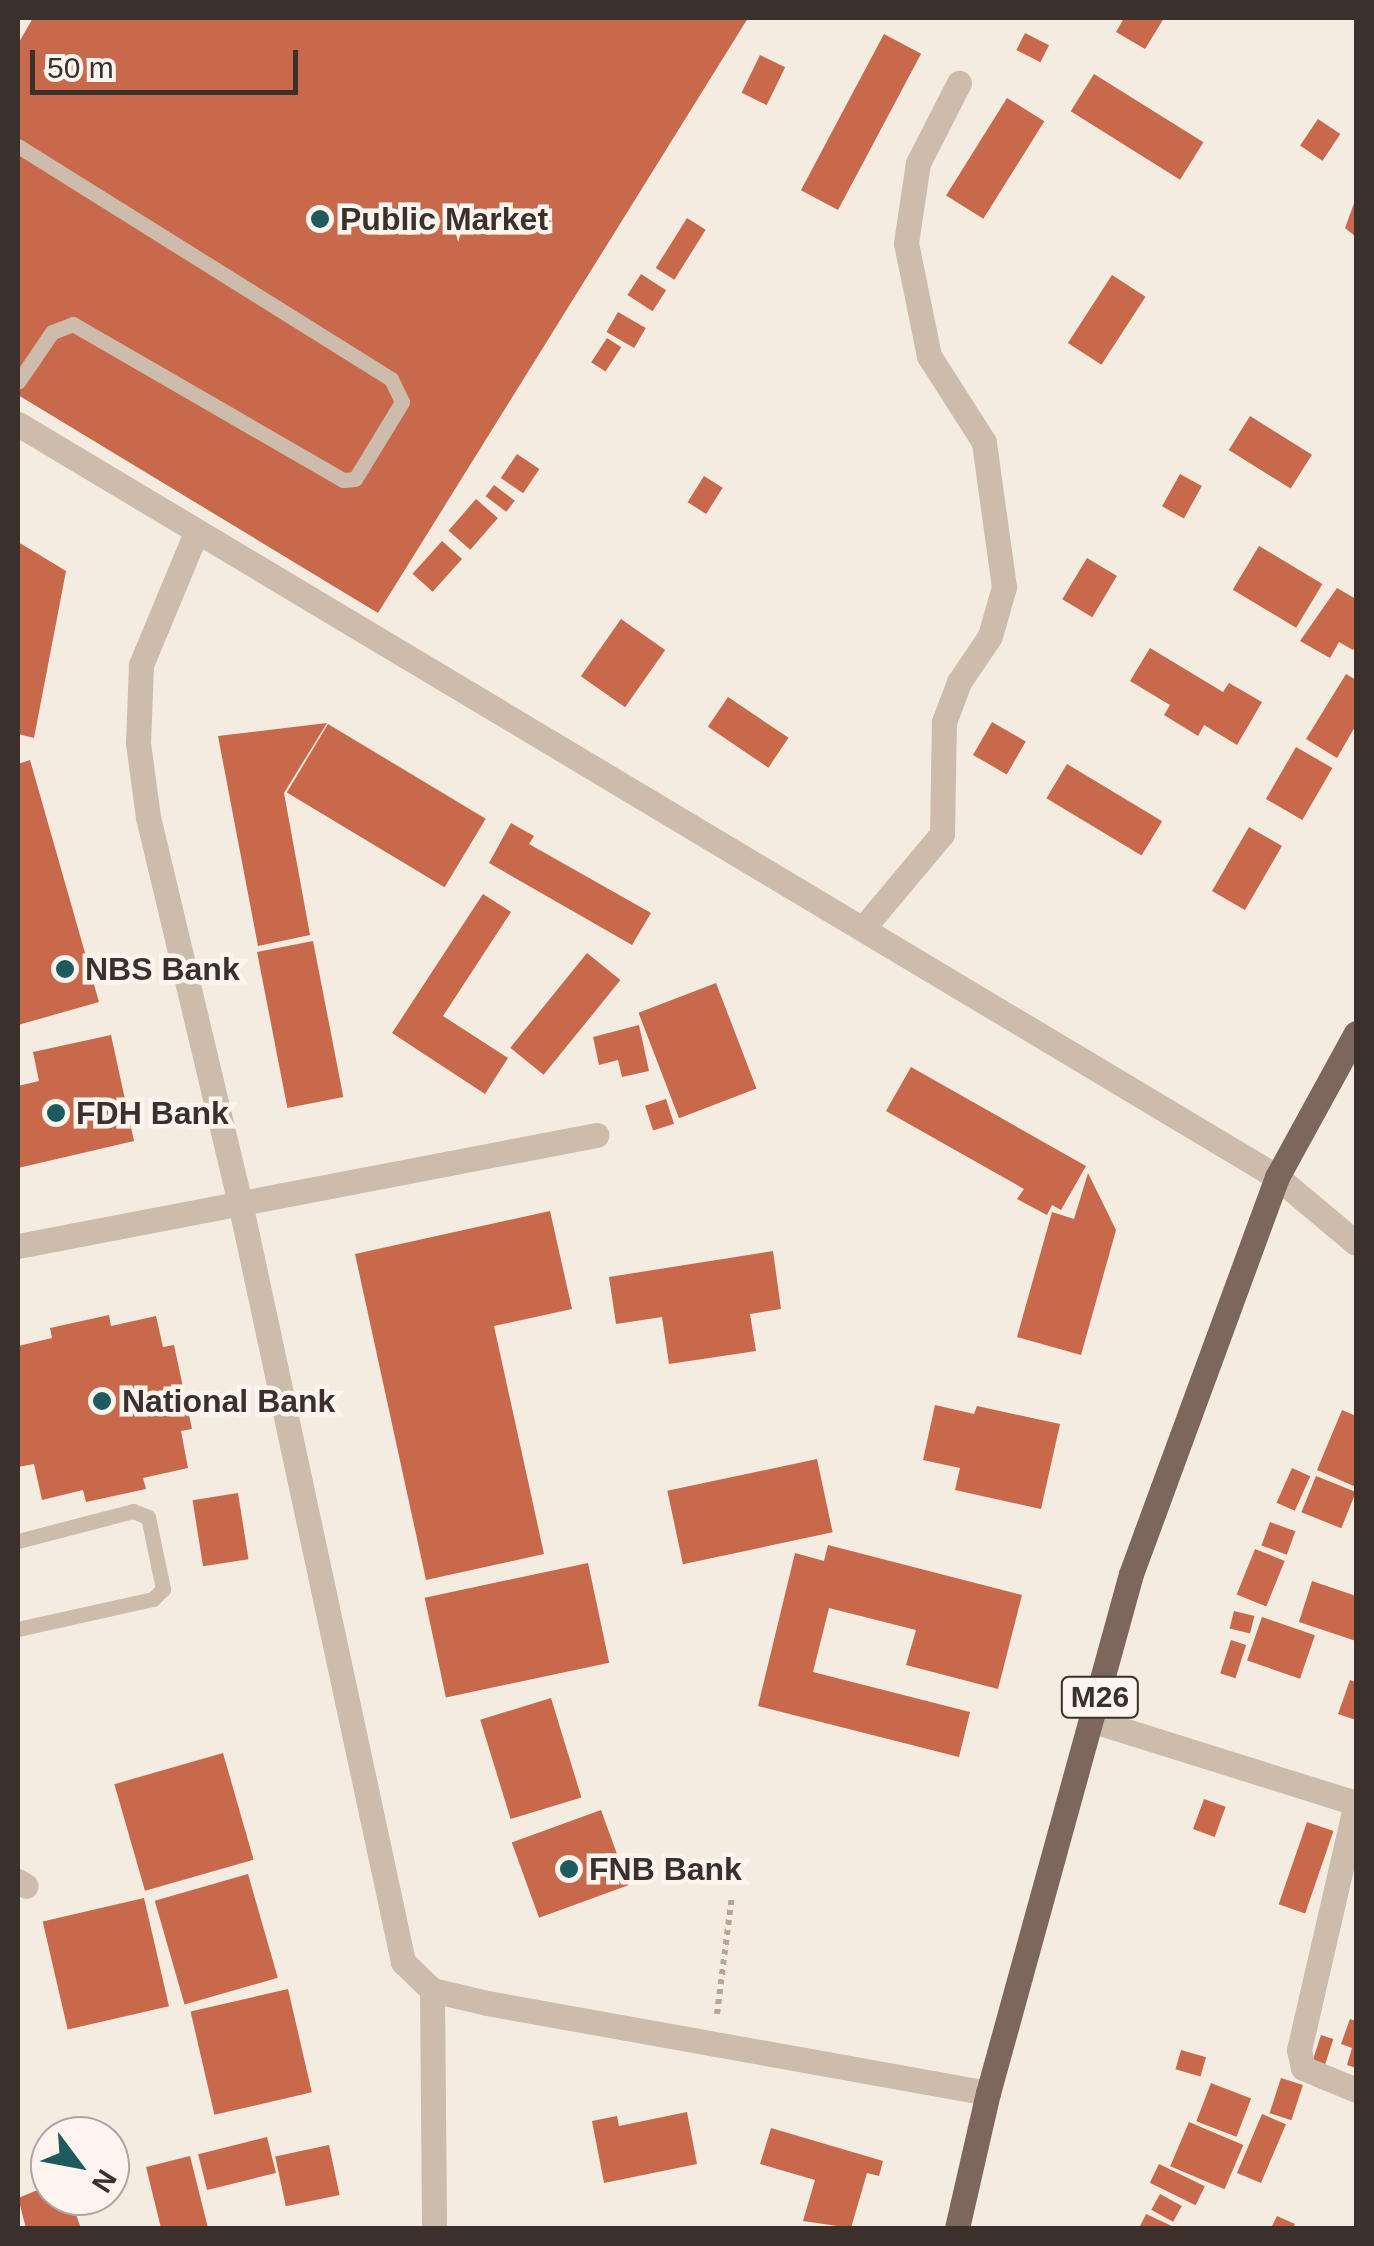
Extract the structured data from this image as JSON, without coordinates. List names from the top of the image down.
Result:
{
  "streets": {
    "main road": ["M26"]
  },
  "places": [
    "Public Market",
    "NBS Bank",
    "FDH Bank",
    "National Bank",
    "FNB Bank"
  ],
  "scale_bar": "50 m",
  "north": "bottom right"
}
